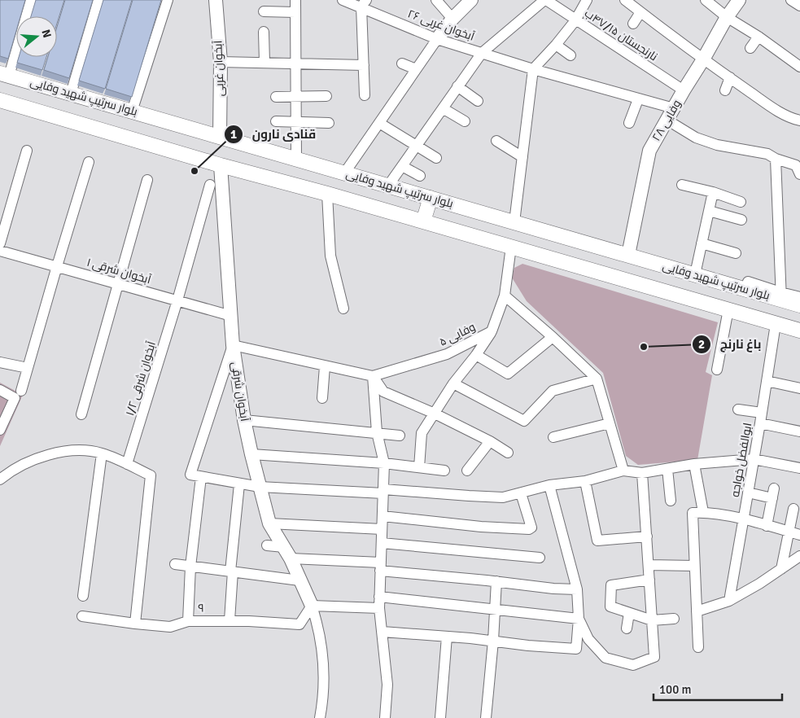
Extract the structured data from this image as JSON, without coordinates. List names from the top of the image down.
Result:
{
  "streets": {
    "main road": ["بلوار سرتیپ شهید وفایی"],
    "street": [
      "آبخوان غربی ۲۶",
      "نارنجستان ۴۷/۱۵ب",
      "آبخوان غربی",
      "وفایی ۲۸",
      "آبخوان شرقی ۱",
      "وفایی ۵",
      "آبخوان شرقی ۱/۲",
      "آبخوان شرقی",
      "ابوالفضل خواجه",
      "۹"
    ]
  },
  "crossings": [
    ["آبخوان غربی ۲۶", "وفایی ۲۸"],
    ["نارنجستان ۴۷/۱۵ب", "وفایی ۲۸"],
    ["آبخوان غربی", "بلوار سرتیپ شهید وفایی"],
    ["بلوار سرتیپ شهید وفایی", "وفایی ۲۸"],
    ["آبخوان شرقی ۱", "آبخوان شرقی ۱/۲"],
    ["آبخوان شرقی ۱", "آبخوان شرقی"],
    ["آبخوان شرقی", "۹"]
  ],
  "places": ["قنادی نارون", "باغ نارنج"],
  "scale_bar": "100 m",
  "north": "right"
}
